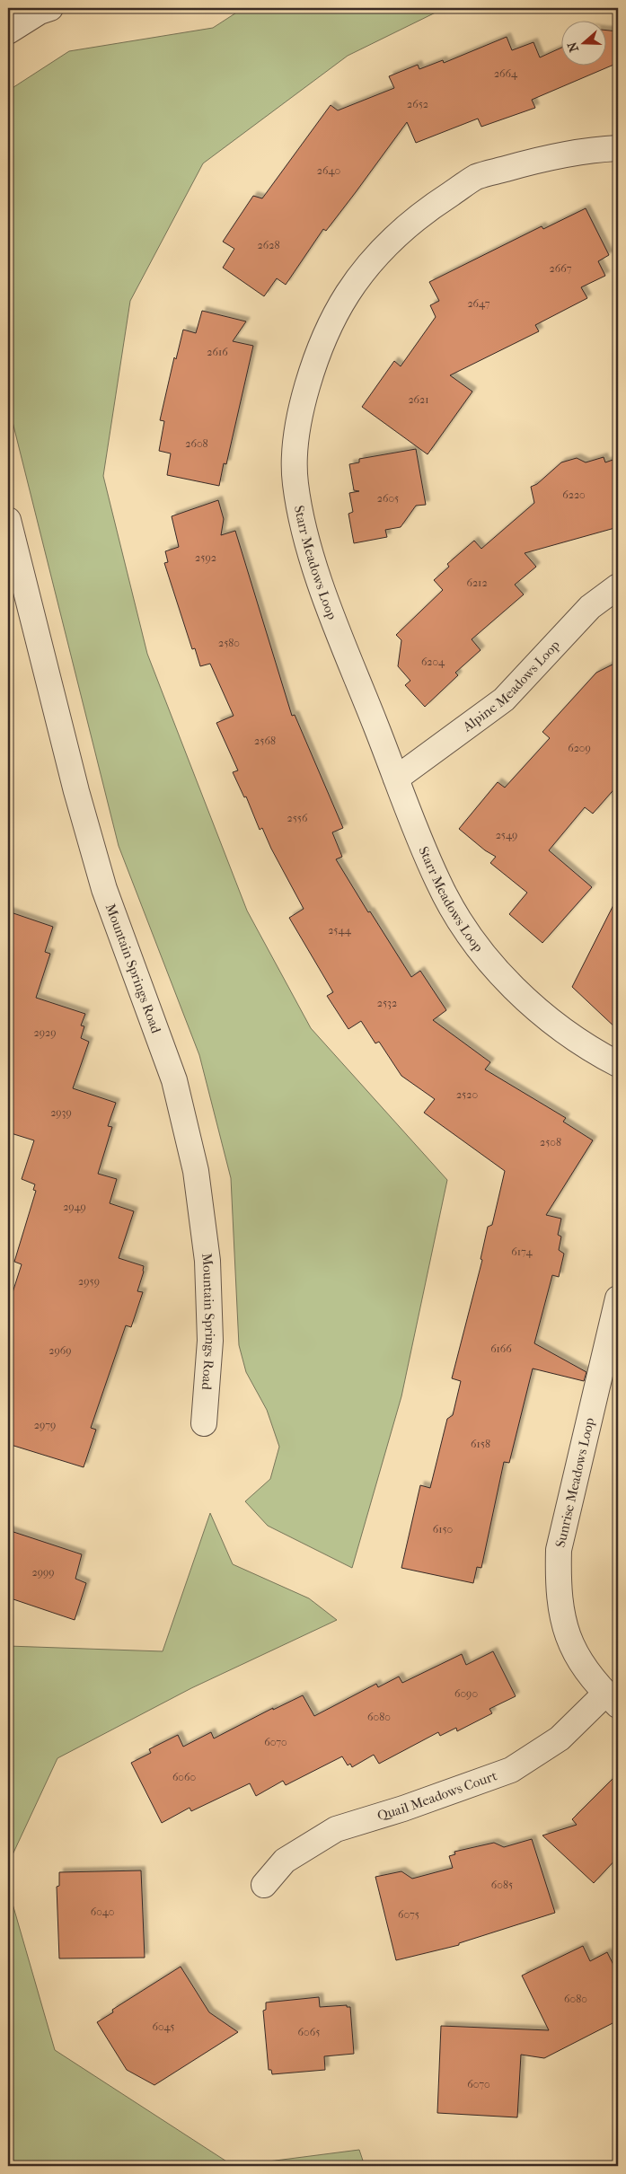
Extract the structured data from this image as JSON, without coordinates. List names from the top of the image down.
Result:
{
  "streets": {
    "street": [
      "Starr Meadows Loop",
      "Alpine Meadows Loop",
      "Mountain Springs Road",
      "Sunrise Meadows Loop",
      "Quail Meadows Court"
    ]
  },
  "crossings": [
    ["Starr Meadows Loop", "Alpine Meadows Loop"],
    ["Sunrise Meadows Loop", "Quail Meadows Court"]
  ],
  "house_numbers": [
    "2664",
    "2652",
    "2640",
    "2628",
    "2667",
    "2647",
    "2616",
    "2621",
    "2608",
    "6220",
    "2605",
    "2592",
    "6212",
    "2580",
    "6204",
    "2568",
    "6209",
    "2556",
    "2549",
    "2544",
    "2532",
    "2929",
    "2520",
    "2939",
    "2508",
    "2949",
    "6174",
    "2959",
    "6166",
    "2969",
    "2979",
    "6158",
    "6150",
    "2999",
    "6090",
    "6080",
    "6070",
    "6060",
    "6085",
    "6040",
    "6075",
    "6080",
    "6045",
    "6065",
    "6070"
  ],
  "north": "left"
}
